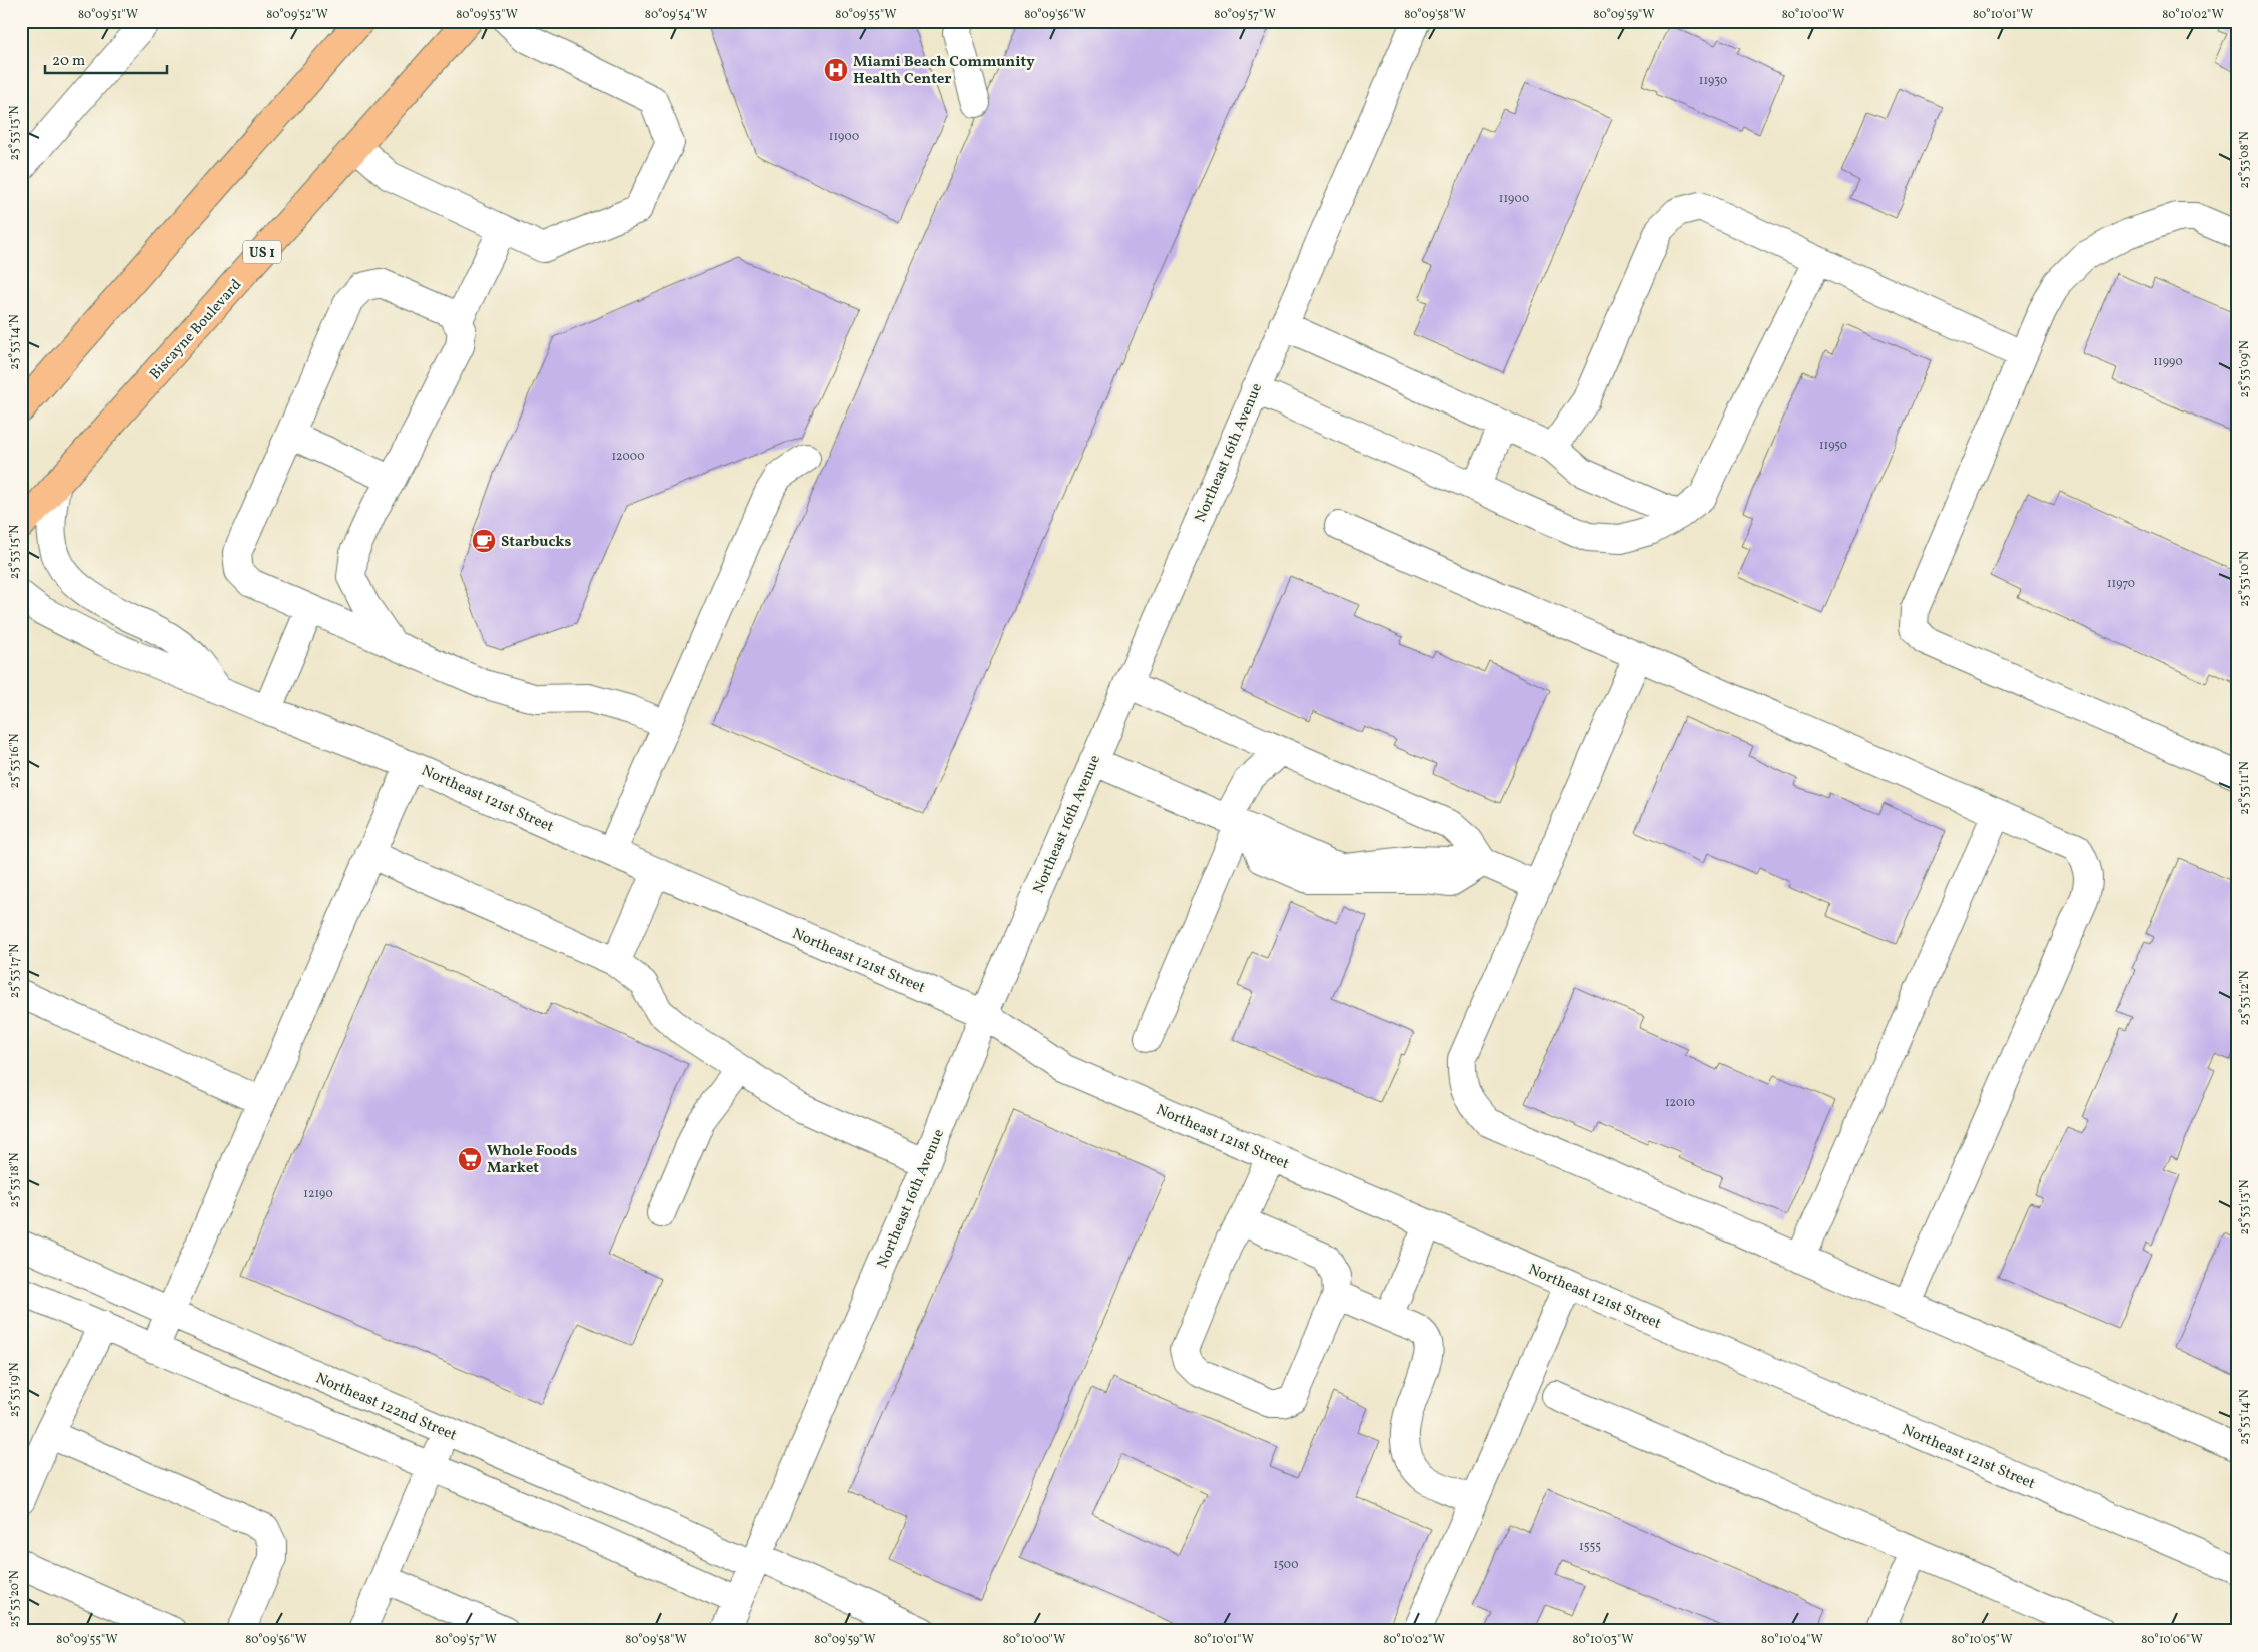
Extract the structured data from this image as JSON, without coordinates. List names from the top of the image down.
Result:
{
  "streets": {
    "main road": ["US 1", "Biscayne Boulevard"],
    "street": ["Northeast 16th Avenue", "Northeast 121st Street", "Northeast 122nd Street"]
  },
  "crossings": [
    ["Northeast 16th Avenue", "Northeast 121st Street"],
    ["Northeast 16th Avenue", "Northeast 122nd Street"]
  ],
  "places": {
    "hospital": ["Miami Beach Community Health Center"],
    "cafe": ["Starbucks"],
    "supermarket": ["Whole Foods Market"]
  },
  "house_numbers": [
    "11930",
    "11900",
    "11900",
    "11990",
    "11950",
    "12000",
    "11970",
    "12010",
    "12190",
    "1555",
    "1500"
  ],
  "scale_bar": "20 m",
  "coordinates": [
    "80°09'51\"W",
    "80°09'52\"W",
    "80°09'53\"W",
    "80°09'54\"W",
    "80°09'55\"W",
    "80°09'56\"W",
    "80°09'57\"W",
    "80°09'58\"W",
    "80°09'59\"W",
    "80°10'00\"W",
    "80°10'01\"W",
    "80°10'02\"W",
    "25°53'13\"N",
    "25°53'08\"N",
    "25°53'14\"N",
    "25°53'09\"N",
    "25°53'15\"N",
    "25°53'10\"N",
    "25°53'16\"N",
    "25°53'11\"N",
    "25°53'17\"N",
    "25°53'12\"N",
    "25°53'18\"N",
    "25°53'19\"N",
    "25°53'20\"N",
    "80°10'03\"W",
    "80°10'04\"W",
    "80°10'05\"W",
    "80°10'06\"W"
  ]
}
